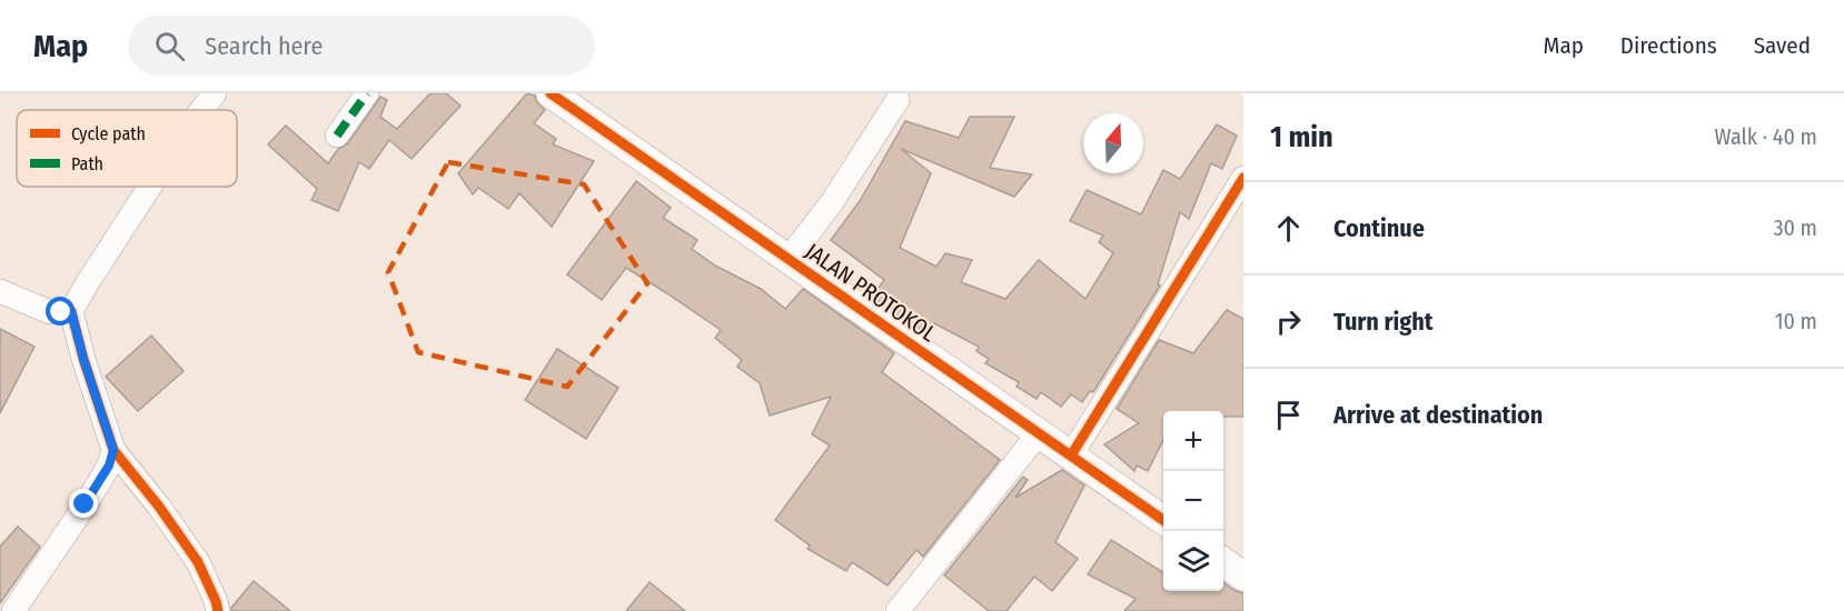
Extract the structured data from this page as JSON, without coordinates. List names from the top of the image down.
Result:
{
  "streets": {
    "street": ["JALAN PROTOKOL"]
  },
  "legend": ["Cycle path", "Path"],
  "north": "top",
  "page": {
    "header": "Map",
    "search": "Search here",
    "nav": ["Map", "Directions", "Saved"],
    "heading": ["1 min", "Walk · 40 m"],
    "list": [
      ["Continue", "30 m"],
      ["Turn right", "10 m"],
      "Arrive at destination"
    ],
    "map_buttons": ["+", "−"]
  }
}
